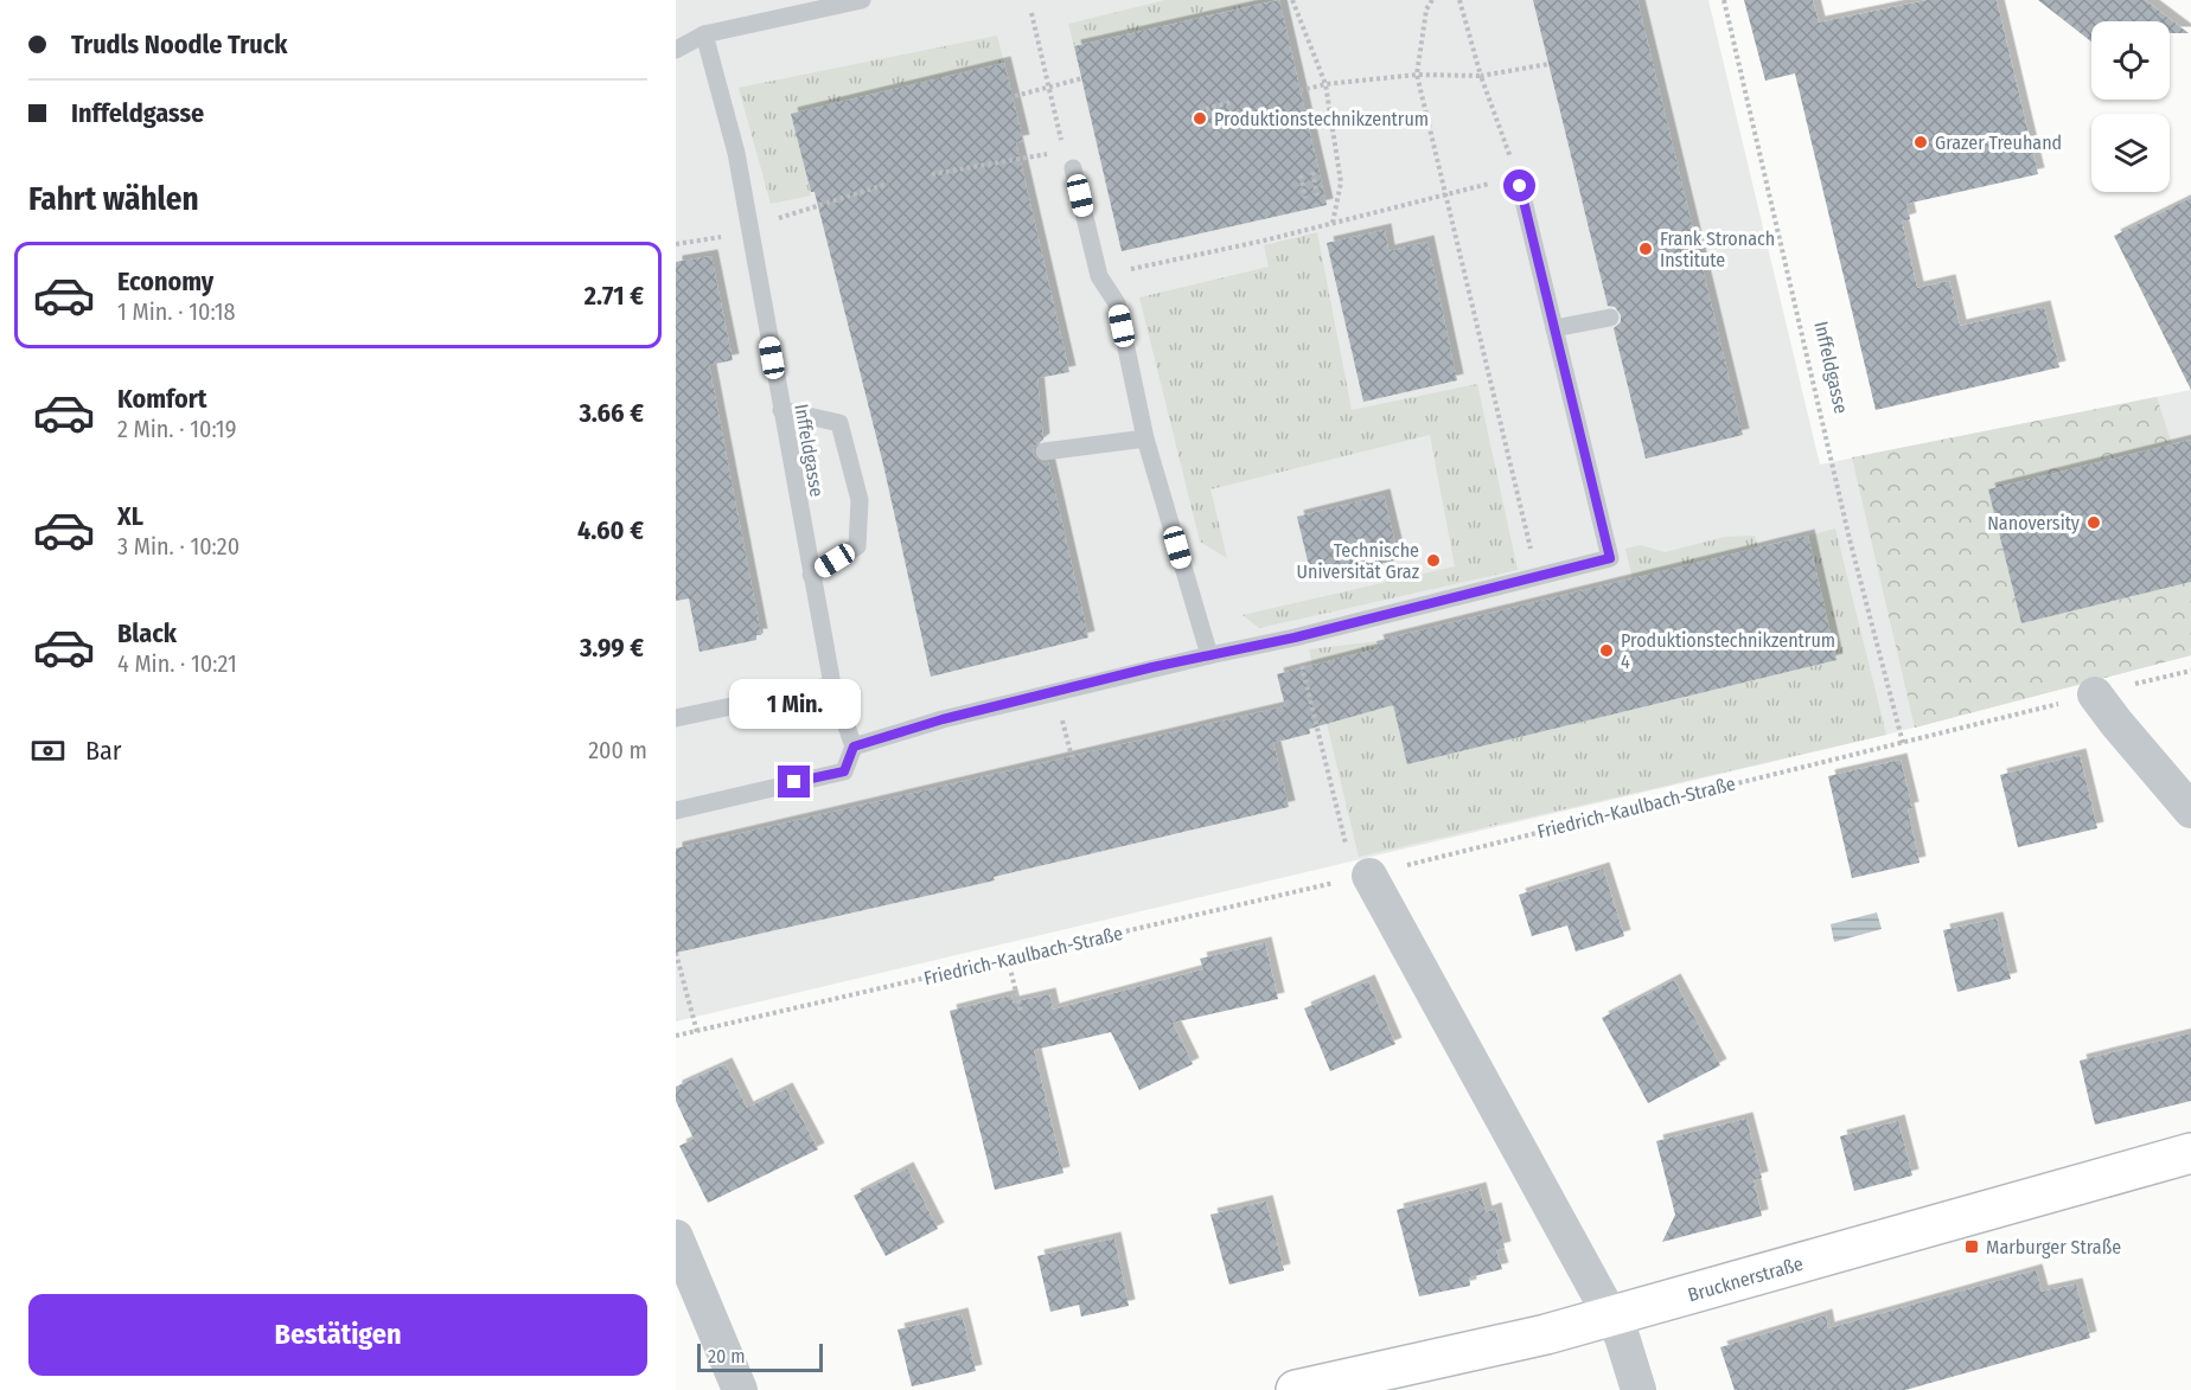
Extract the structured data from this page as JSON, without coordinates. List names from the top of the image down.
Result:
{
  "streets": {
    "main road": ["Brucknerstraße"],
    "lane": ["Inffeldgasse"],
    "path": ["Friedrich-Kaulbach-Straße"]
  },
  "crossings": [
    ["Inffeldgasse", "Friedrich-Kaulbach-Straße"]
  ],
  "places": {
    "other": [
      "Produktionstechnikzentrum",
      "Grazer Treuhand",
      "Frank Stronach Institute",
      "Nanoversity",
      "Technische Universität Graz",
      "Produktionstechnikzentrum 4"
    ],
    "transit": ["Marburger Straße"]
  },
  "scale_bar": "20 m",
  "page": {
    "banner": ["Trudls Noodle Truck", "Inffeldgasse"],
    "heading": "Fahrt wählen",
    "list": [
      {
        "name": "Economy",
        "note": "1 Min. · 10:18",
        "value": "2.71 €"
      },
      {
        "name": "Komfort",
        "note": "2 Min. · 10:19",
        "value": "3.66 €"
      },
      {
        "name": "XL",
        "note": "3 Min. · 10:20",
        "value": "4.60 €"
      },
      {
        "name": "Black",
        "note": "4 Min. · 10:21",
        "value": "3.99 €"
      }
    ],
    "bubble": "1 Min.",
    "pay": ["Bar", "200 m"],
    "buttons": "Bestätigen",
    "scale": "20 m"
  }
}
